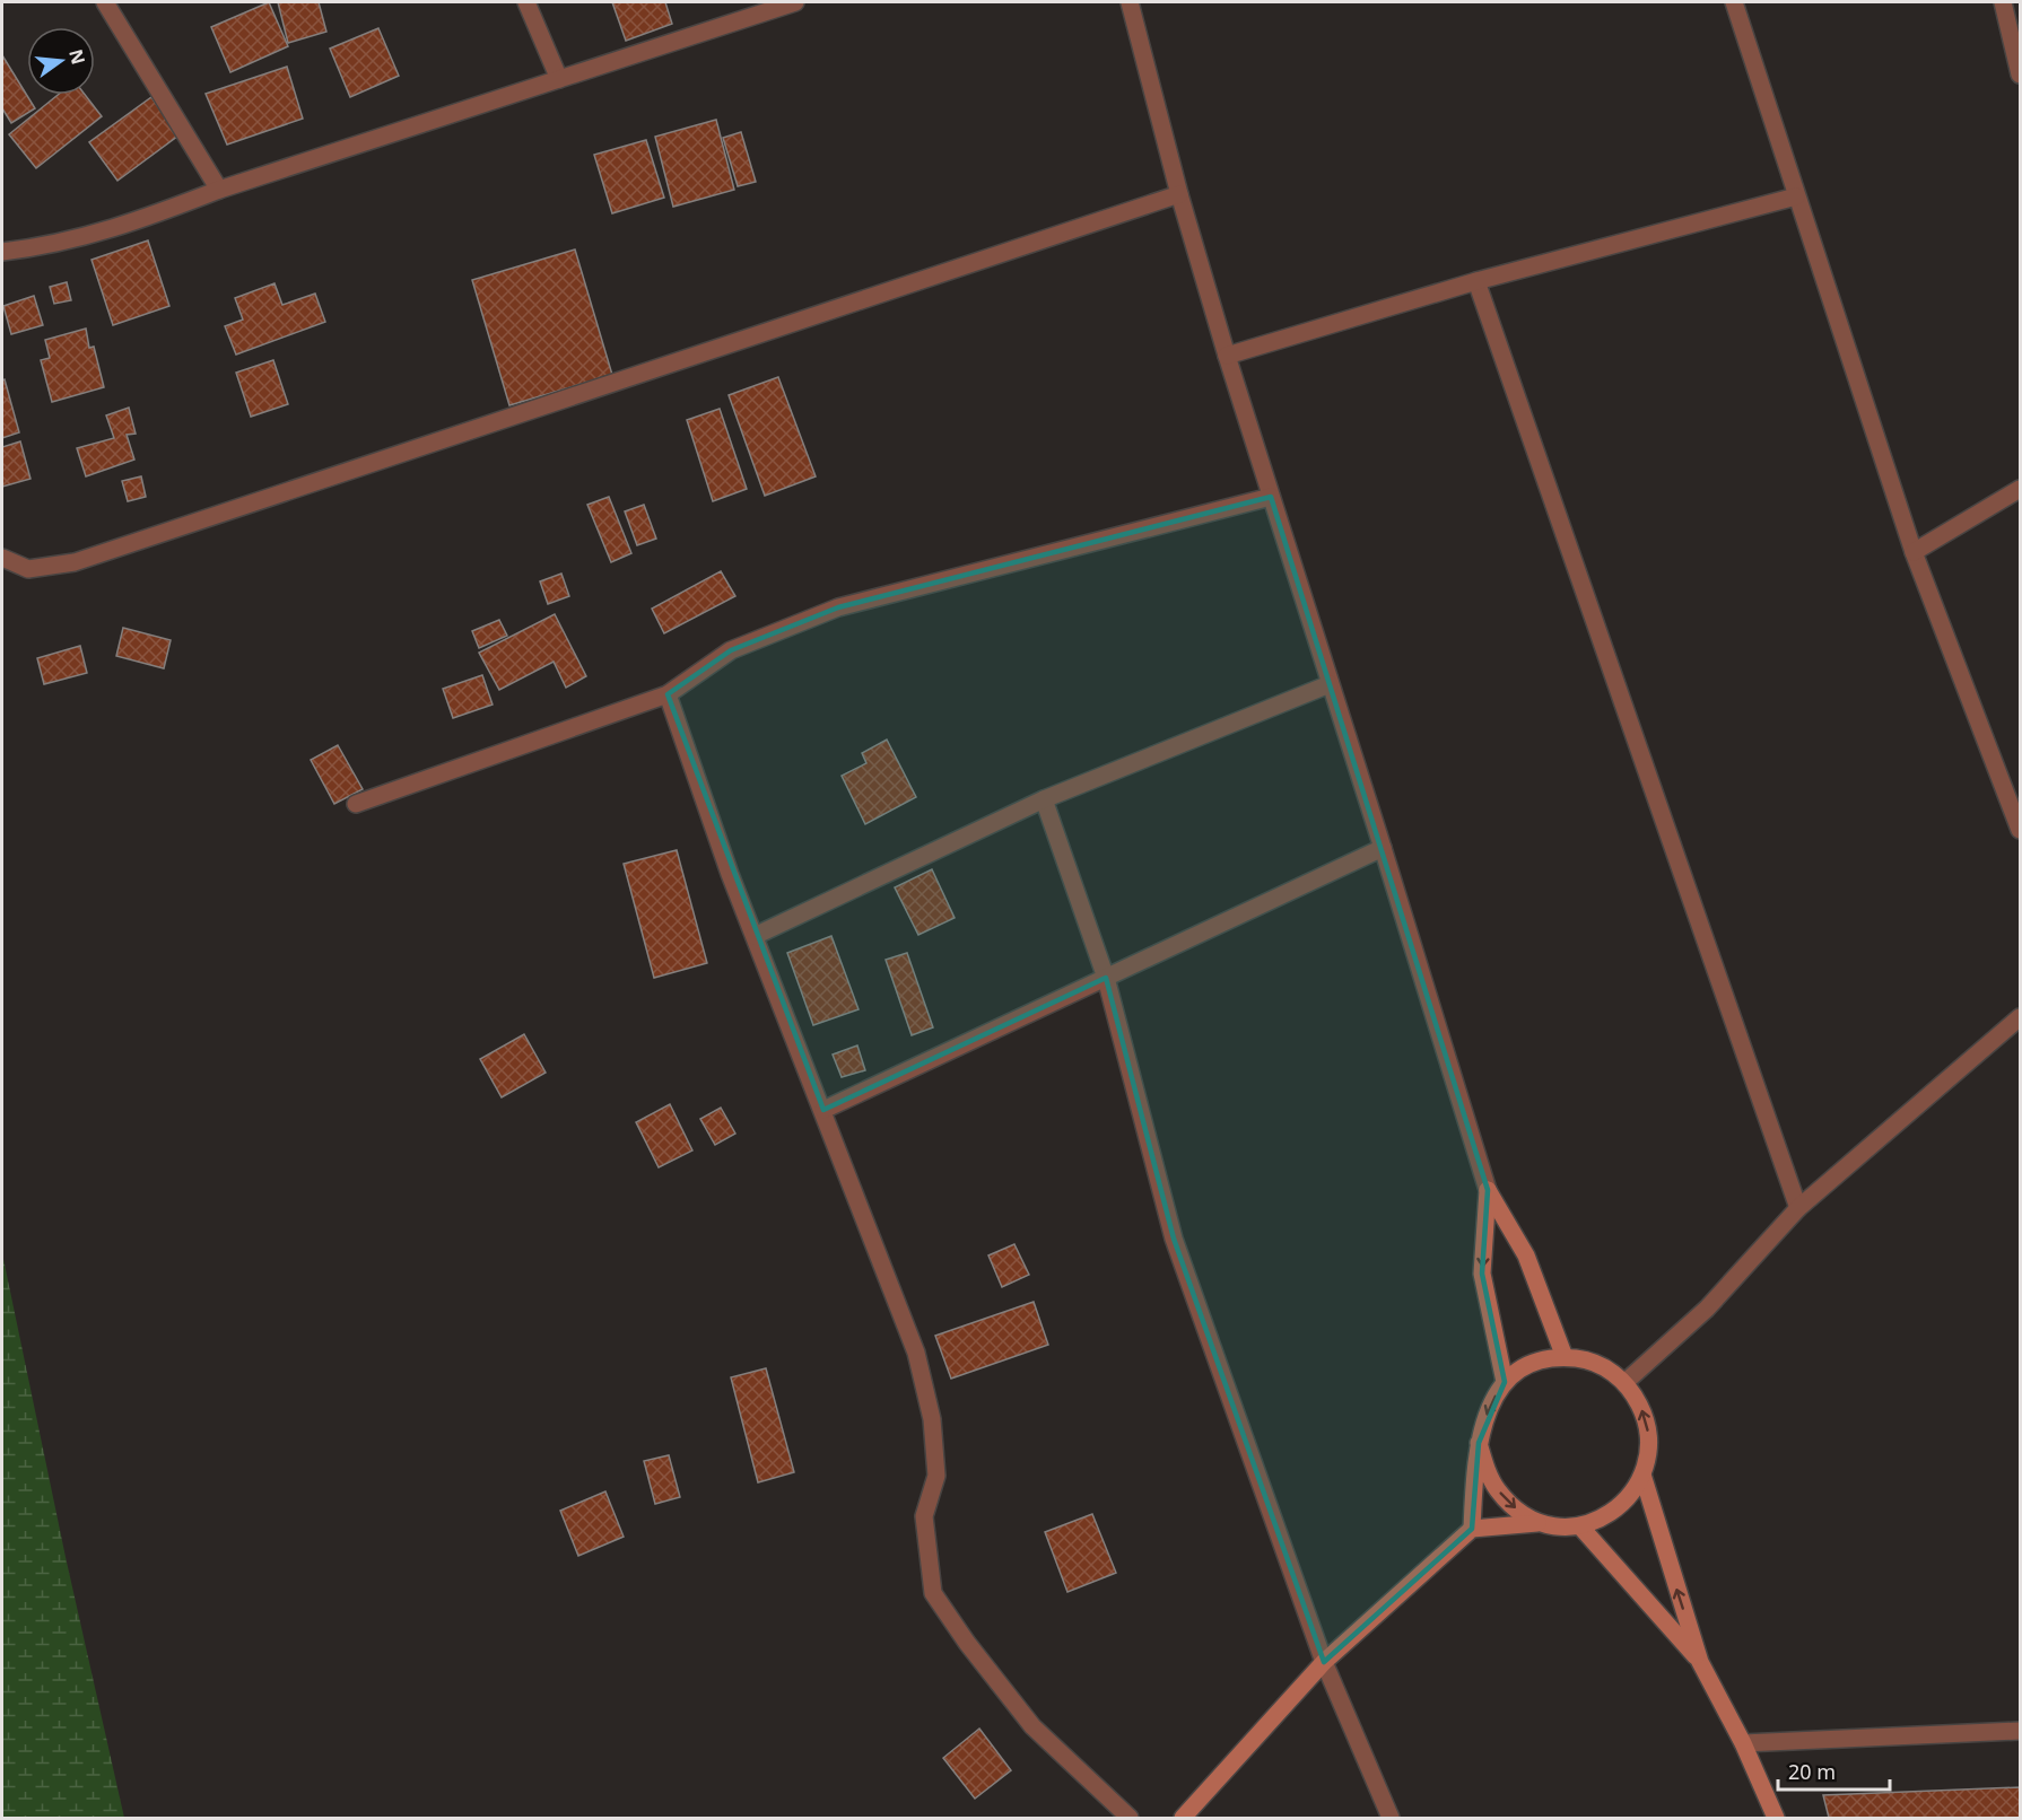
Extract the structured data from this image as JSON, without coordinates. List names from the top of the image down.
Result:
{
  "scale_bar": "20 m",
  "north": "right"
}
